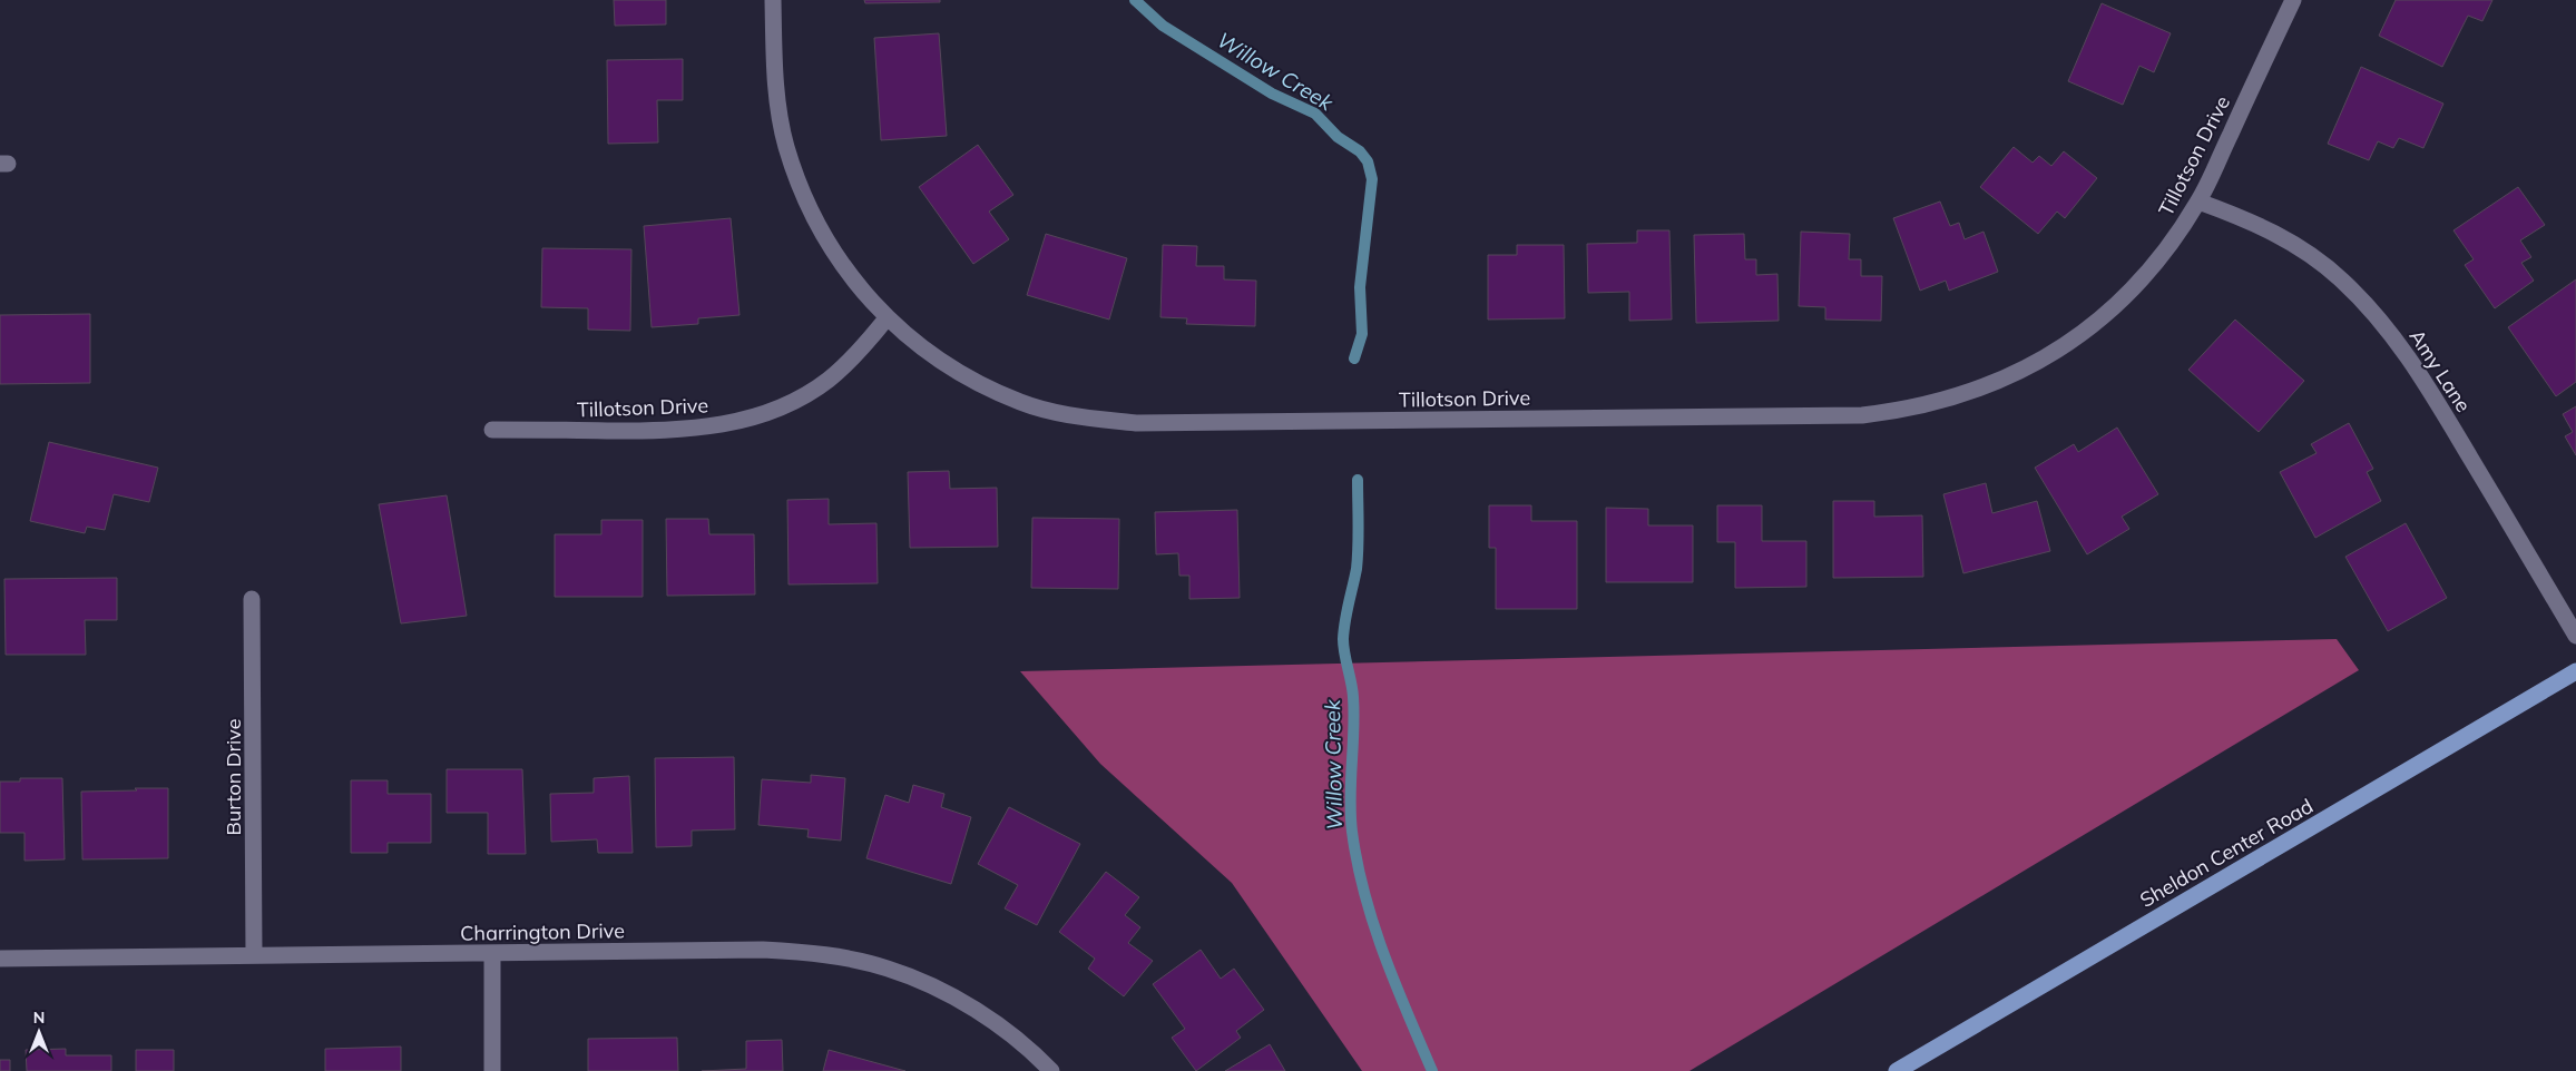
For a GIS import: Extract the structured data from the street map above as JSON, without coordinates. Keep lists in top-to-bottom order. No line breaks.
{"streets":{"main road":["Sheldon Center Road"],"street":["Tillotson Drive","Amy Lane","Burton Drive","Charrington Drive"]},"crossings":[["Tillotson Drive","Amy Lane"],["Burton Drive","Charrington Drive"]],"water":["Willow Creek"],"north":"top"}
